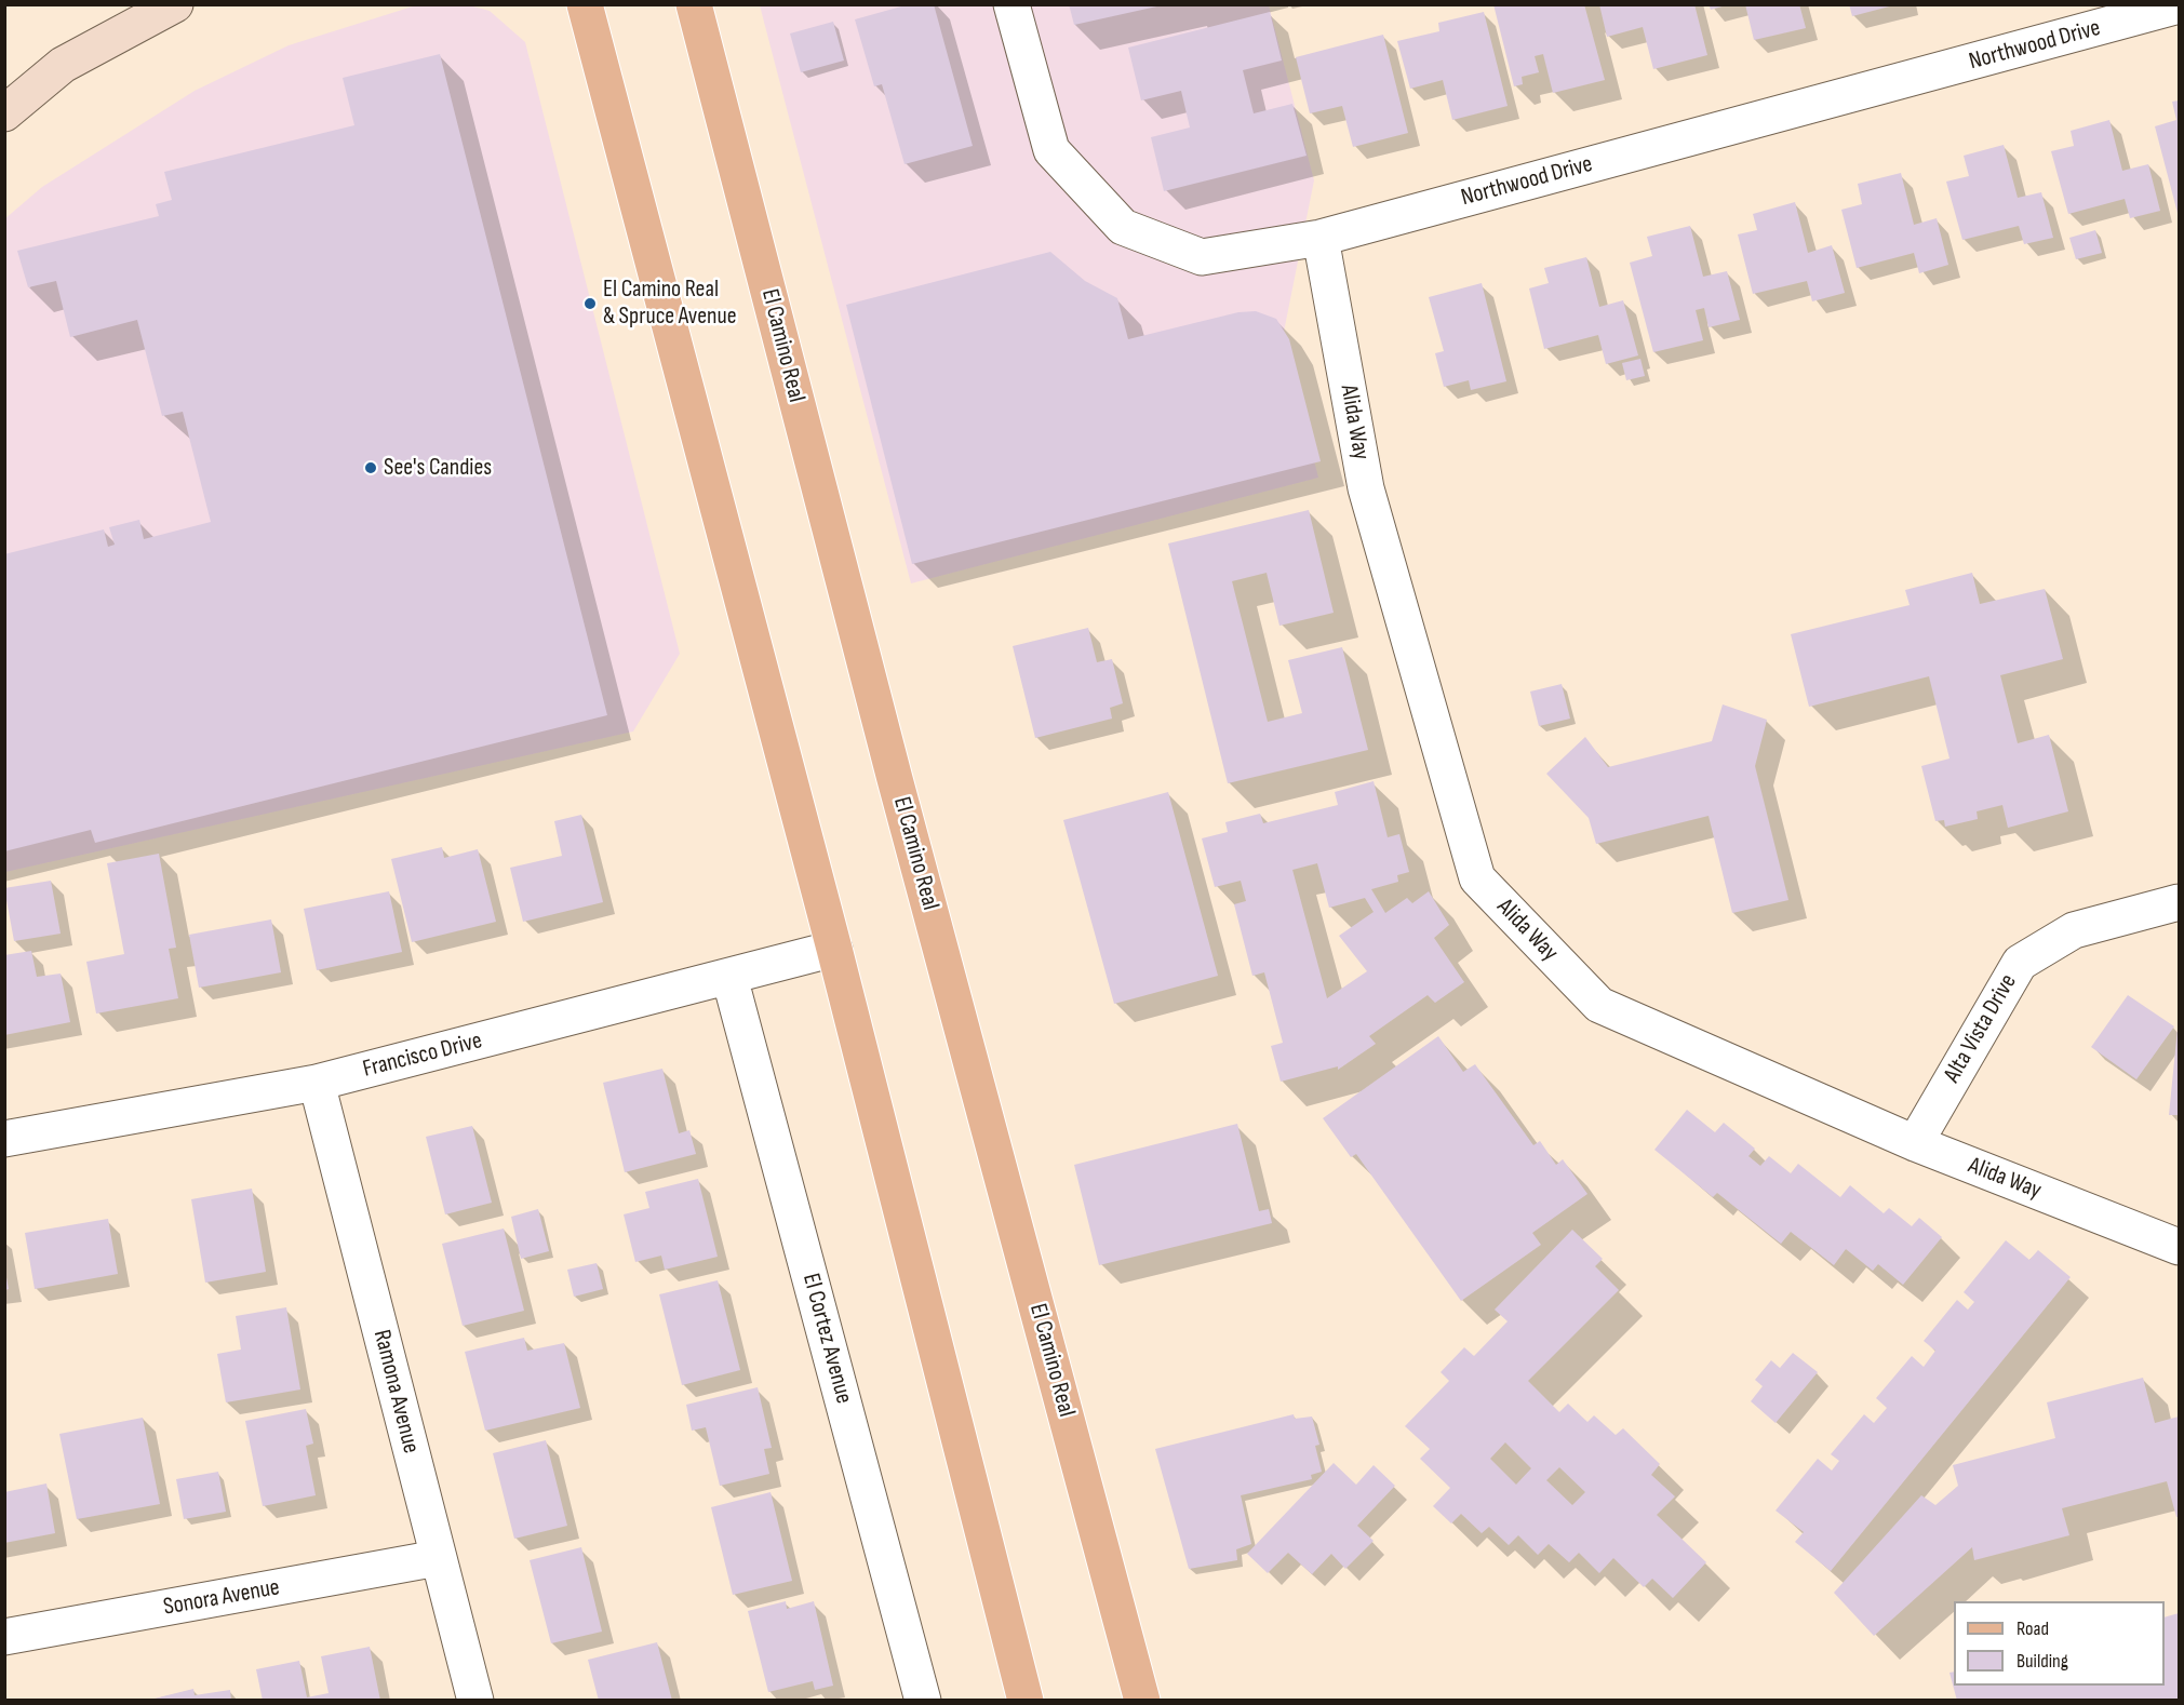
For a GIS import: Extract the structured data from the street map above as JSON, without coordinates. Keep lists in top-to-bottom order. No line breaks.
{"streets":{"main road":["El Camino Real"],"street":["Northwood Drive","Alida Way","Alta Vista Drive","Francisco Drive","El Cortez Avenue","Ramona Avenue","Sonora Avenue"]},"crossings":[["Northwood Drive","Alida Way"],["Alida Way","Alta Vista Drive"],["Francisco Drive","El Cortez Avenue"],["Francisco Drive","Ramona Avenue"],["Ramona Avenue","Sonora Avenue"]],"places":["El Camino Real & Spruce Avenue","See's Candies"],"legend":["Road","Building"]}
